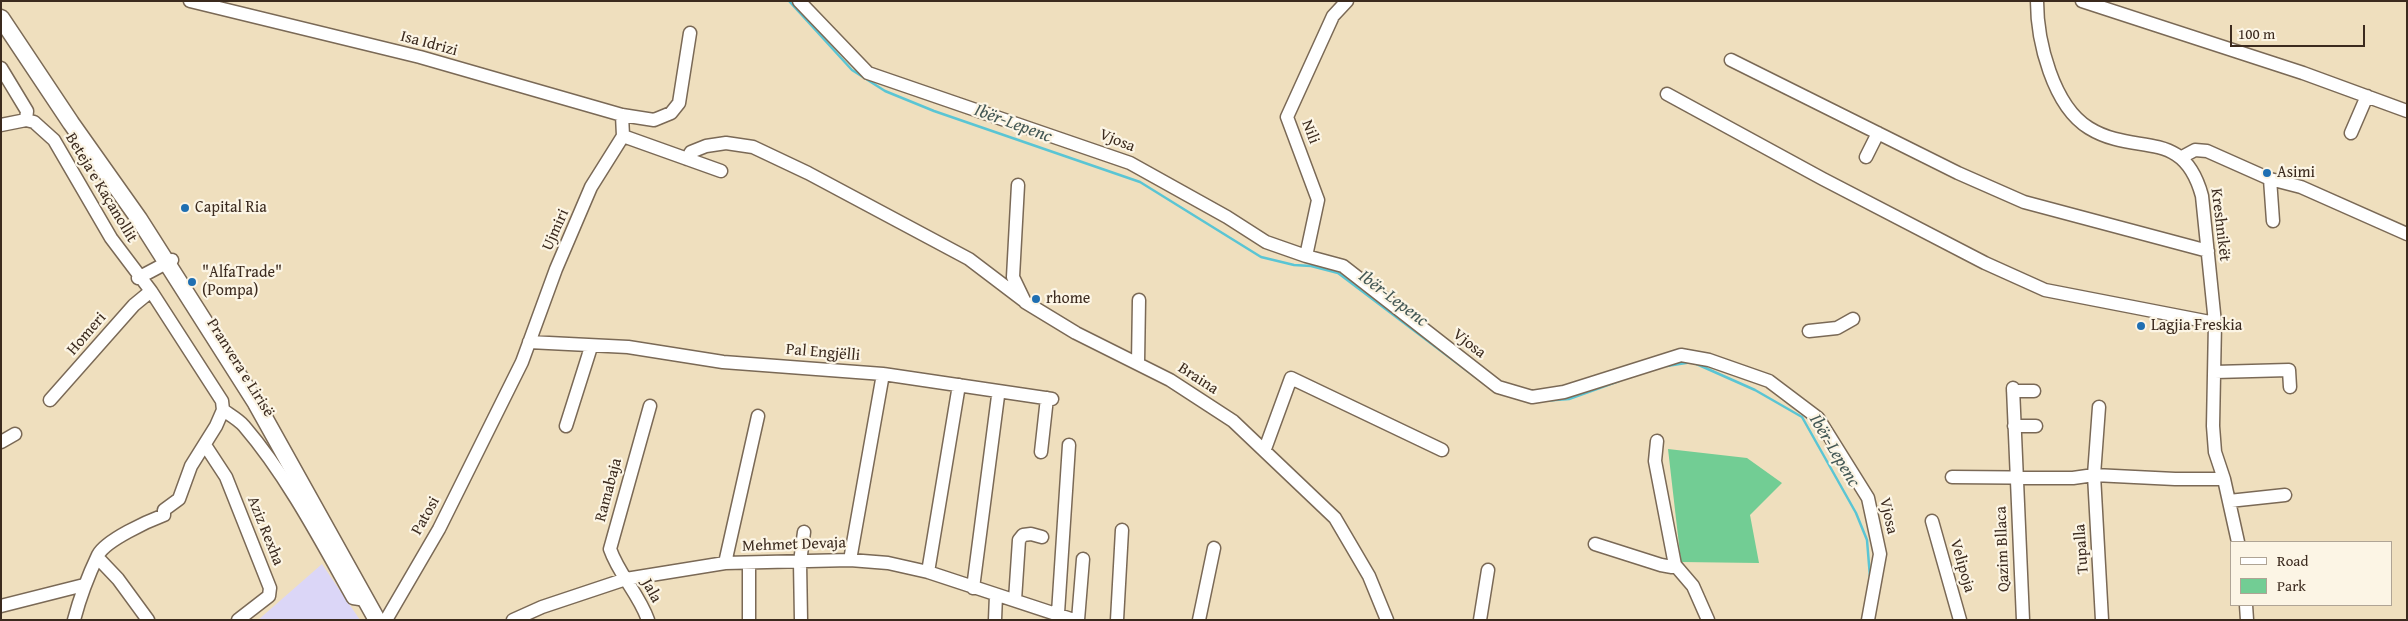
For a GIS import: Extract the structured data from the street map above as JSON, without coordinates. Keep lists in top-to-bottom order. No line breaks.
{"streets":{"main road":["Pranvera e Lirisë"],"street":["Isa Idrizi","Nili","Vjosa","Beteja e Kaçanollit","Kreshnikët","Ujmiri","Homeri","Pal Engjëlli","Braina","Ramabaja","Patosi","Aziz Rexha","Mehmet Devaja","Qazim Bllaca","Tupalla","Velipoja","Jala"]},"crossings":[["Nili","Vjosa"],["Beteja e Kaçanollit","Homeri"],["Ujmiri","Pal Engjëlli"],["Ujmiri","Patosi"],["Pal Engjëlli","Patosi"],["Ramabaja","Mehmet Devaja"],["Ramabaja","Jala"],["Mehmet Devaja","Jala"]],"water":["Ibër-Lepenc"],"places":["Asimi","Capital Ria","\"AlfaTrade\" (Pompa)","rhome","Lagjia Freskia"],"legend":["Road","Park"],"scale_bar":"100 m"}
